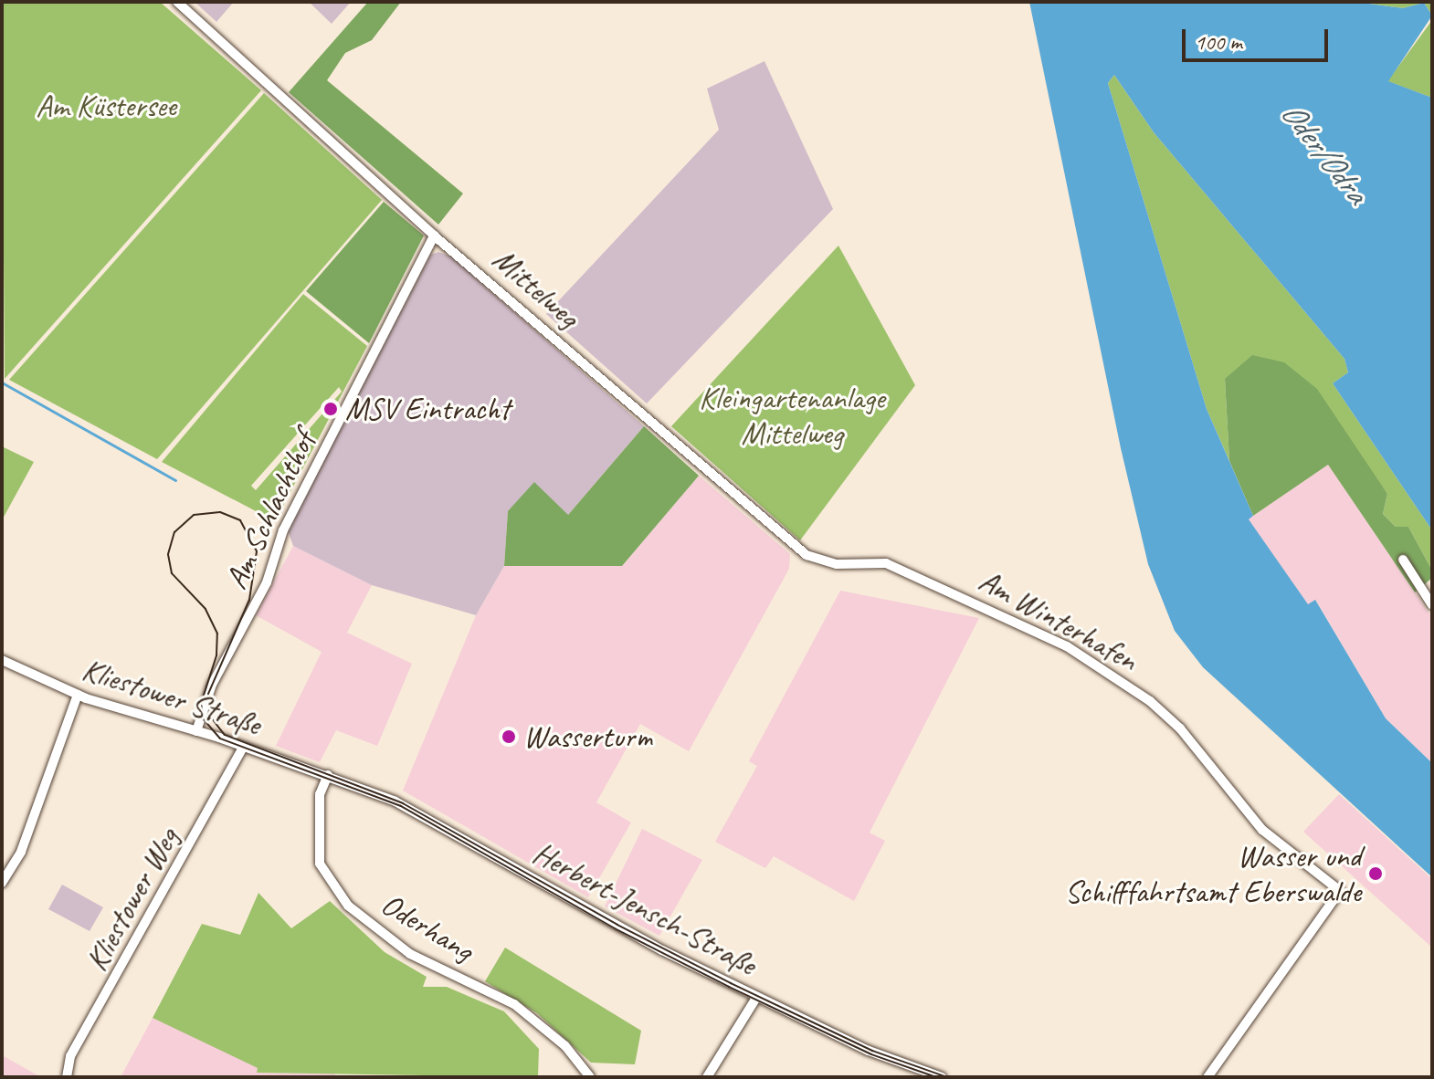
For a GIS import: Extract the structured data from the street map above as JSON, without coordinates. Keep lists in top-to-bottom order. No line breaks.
{"streets":{"street":["Mittelweg","Am Schlachthof","Am Winterhafen","Kliestower Straße","Kliestower Weg","Herbert-Jensch-Straße","Oderhang"]},"crossings":[["Mittelweg","Am Schlachthof"],["Mittelweg","Am Winterhafen"],["Am Schlachthof","Kliestower Straße"],["Kliestower Straße","Kliestower Weg"],["Kliestower Straße","Herbert-Jensch-Straße"],["Kliestower Straße","Oderhang"],["Herbert-Jensch-Straße","Oderhang"]],"water":["Oder/Odra"],"parks":["Am Küstersee","Kleingartenanlage Mittelweg"],"places":["MSV Eintracht","Wasserturm","Wasser und Schifffahrtsamt Eberswalde"],"scale_bar":"100 m"}
